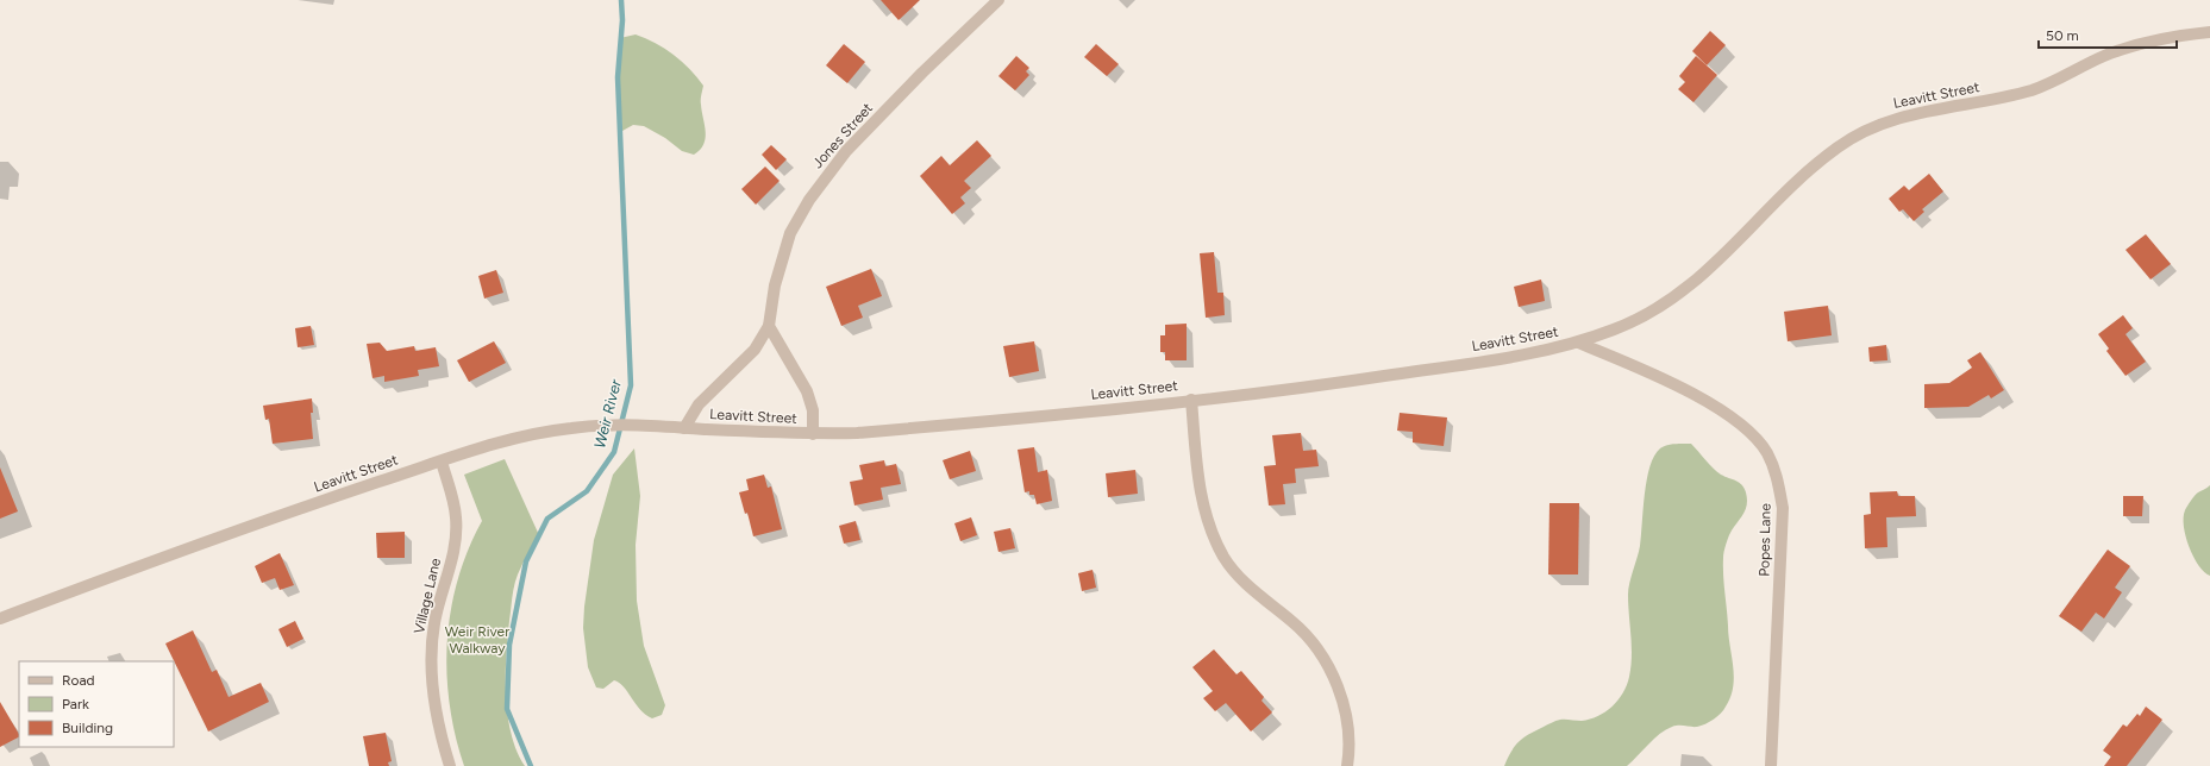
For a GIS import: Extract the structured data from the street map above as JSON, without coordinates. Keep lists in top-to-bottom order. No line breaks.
{"streets":{"street":["Leavitt Street","Jones Street","Popes Lane","Village Lane"]},"crossings":[["Leavitt Street","Jones Street"],["Leavitt Street","Popes Lane"],["Leavitt Street","Village Lane"]],"water":["Weir River"],"parks":["Weir River Walkway"],"legend":["Road","Park","Building"],"scale_bar":"50 m"}
